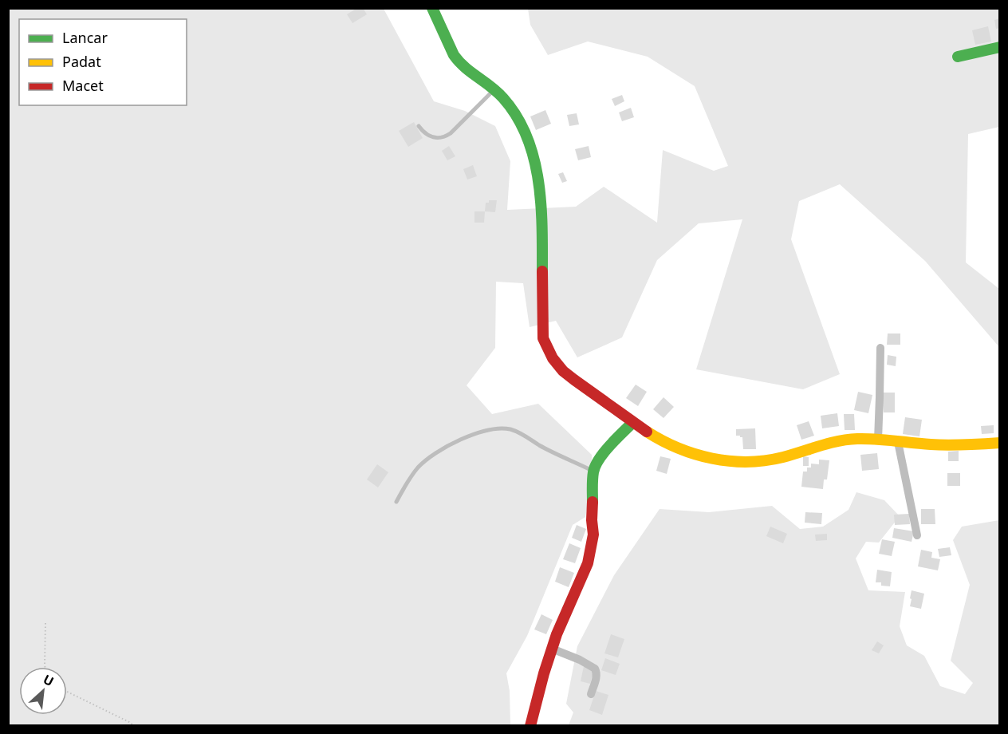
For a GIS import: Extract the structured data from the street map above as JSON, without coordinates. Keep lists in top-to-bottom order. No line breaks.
{"legend":["Lancar","Padat","Macet"],"north":"top right"}
